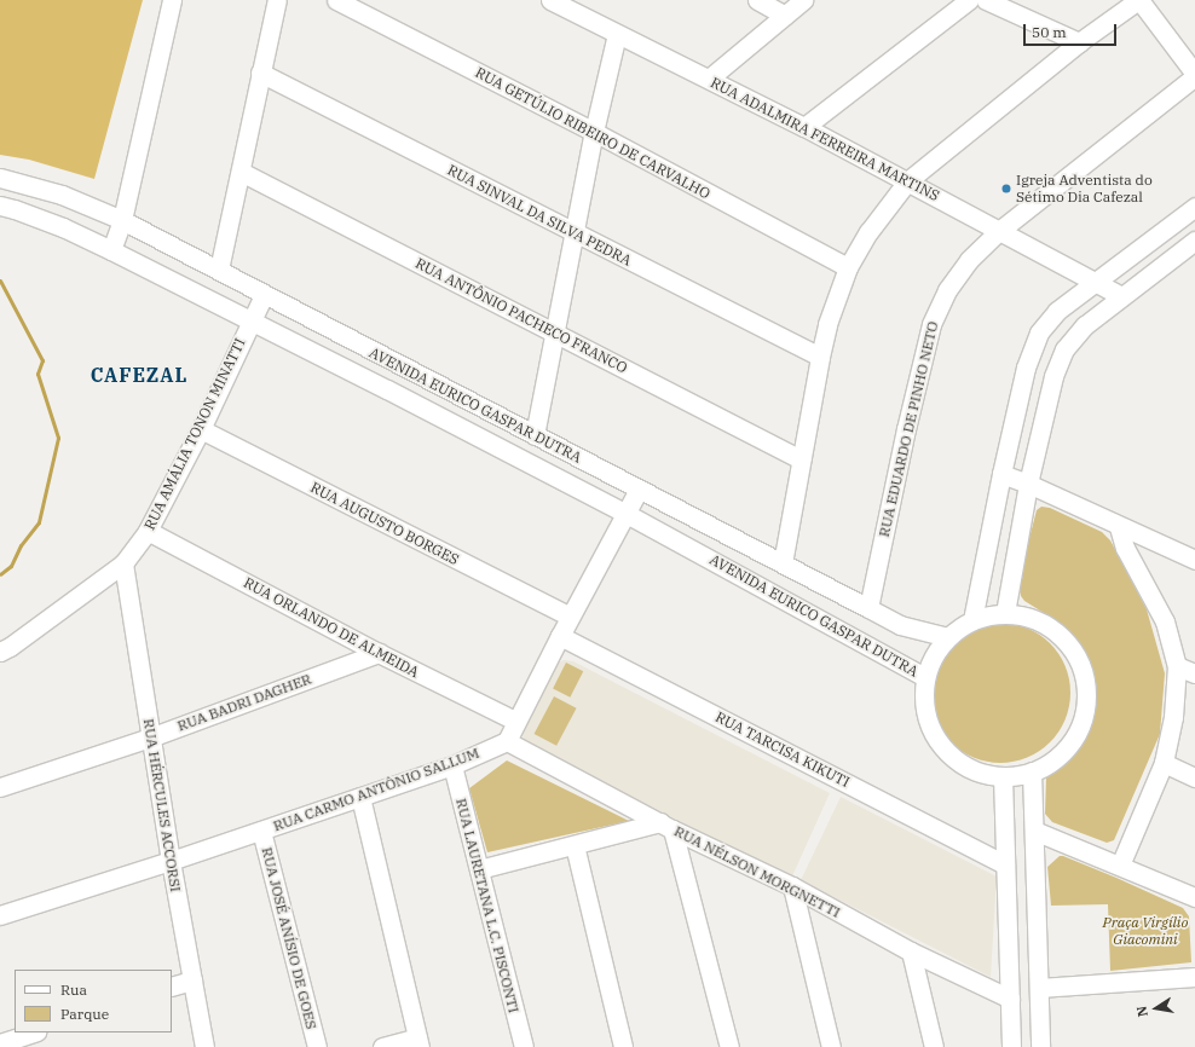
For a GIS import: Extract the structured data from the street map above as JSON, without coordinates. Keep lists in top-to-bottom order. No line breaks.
{"streets":{"street":["RUA GETÚLIO RIBEIRO DE CARVALHO","RUA ADALMIRA FERREIRA MARTINS","RUA SINVAL DA SILVA PEDRA","RUA ANTÔNIO PACHECO FRANCO","AVENIDA EURICO GASPAR DUTRA","RUA EDUARDO DE PINHO NETO","RUA AMÁLIA TONON MINATTI","RUA AUGUSTO BORGES","RUA ORLANDO DE ALMEIDA","RUA BADRI DAGHER","RUA TARCISA KIKUTI","RUA CARMO ANTÔNIO SALLUM","RUA HÉRCULES ACCORSI","RUA NÉLSON MORGNETTI","RUA LAURETANA L.C. PISCONTI","RUA JOSÉ ANÍSIO DE GOES"]},"crossings":[["RUA ADALMIRA FERREIRA MARTINS","RUA EDUARDO DE PINHO NETO"],["AVENIDA EURICO GASPAR DUTRA","RUA EDUARDO DE PINHO NETO"],["AVENIDA EURICO GASPAR DUTRA","RUA AMÁLIA TONON MINATTI"],["RUA AMÁLIA TONON MINATTI","RUA AUGUSTO BORGES"],["RUA AMÁLIA TONON MINATTI","RUA ORLANDO DE ALMEIDA"],["RUA AMÁLIA TONON MINATTI","RUA HÉRCULES ACCORSI"],["RUA ORLANDO DE ALMEIDA","RUA BADRI DAGHER"],["RUA BADRI DAGHER","RUA HÉRCULES ACCORSI"],["RUA CARMO ANTÔNIO SALLUM","RUA HÉRCULES ACCORSI"],["RUA CARMO ANTÔNIO SALLUM","RUA NÉLSON MORGNETTI"],["RUA CARMO ANTÔNIO SALLUM","RUA LAURETANA L.C. PISCONTI"],["RUA CARMO ANTÔNIO SALLUM","RUA JOSÉ ANÍSIO DE GOES"]],"districts":["CAFEZAL"],"parks":["Praça Virgílio Giacomini"],"places":["Igreja Adventista do Sétimo Dia Cafezal"],"legend":["Rua","Parque"],"scale_bar":"50 m","north":"left"}
